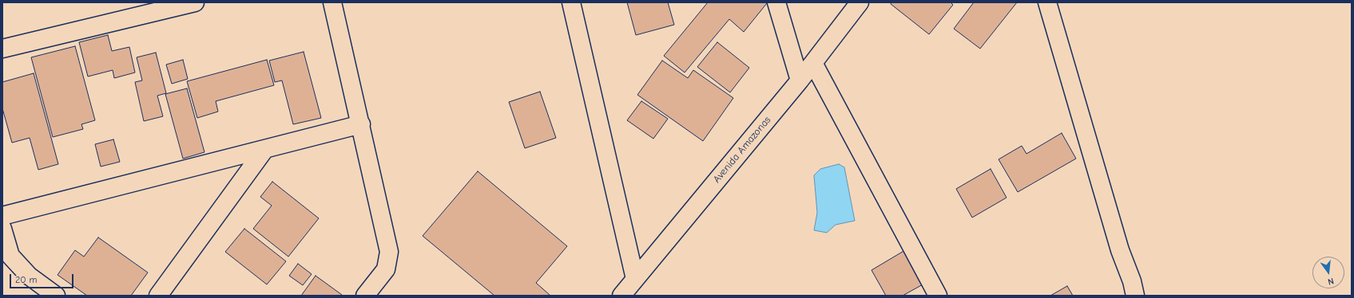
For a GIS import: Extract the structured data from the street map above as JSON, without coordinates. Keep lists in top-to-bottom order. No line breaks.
{"streets":{"street":["Avenida Amazonas"]},"scale_bar":"20 m","north":"bottom"}
